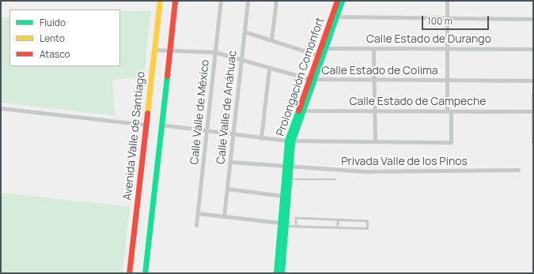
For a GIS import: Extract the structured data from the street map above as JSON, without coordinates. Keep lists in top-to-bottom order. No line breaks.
{"streets":{"main road":["Prolongación Comonfort","Avenida Valle de Santiago"],"street":["Calle Estado de Durango","Calle Estado de Colima","Calle Estado de Campeche","Calle Valle de Anáhuac","Calle Valle de México","Privada Valle de los Pinos"]},"crossings":[["Calle Estado de Durango","Prolongación Comonfort"],["Calle Estado de Colima","Prolongación Comonfort"],["Calle Estado de Colima","Calle Valle de Anáhuac"],["Calle Estado de Colima","Calle Valle de México"],["Calle Estado de Colima","Avenida Valle de Santiago"],["Prolongación Comonfort","Calle Estado de Campeche"],["Prolongación Comonfort","Privada Valle de los Pinos"],["Calle Valle de Anáhuac","Privada Valle de los Pinos"]],"legend":["Fluido","Lento","Atasco"],"scale_bar":"100 m"}
